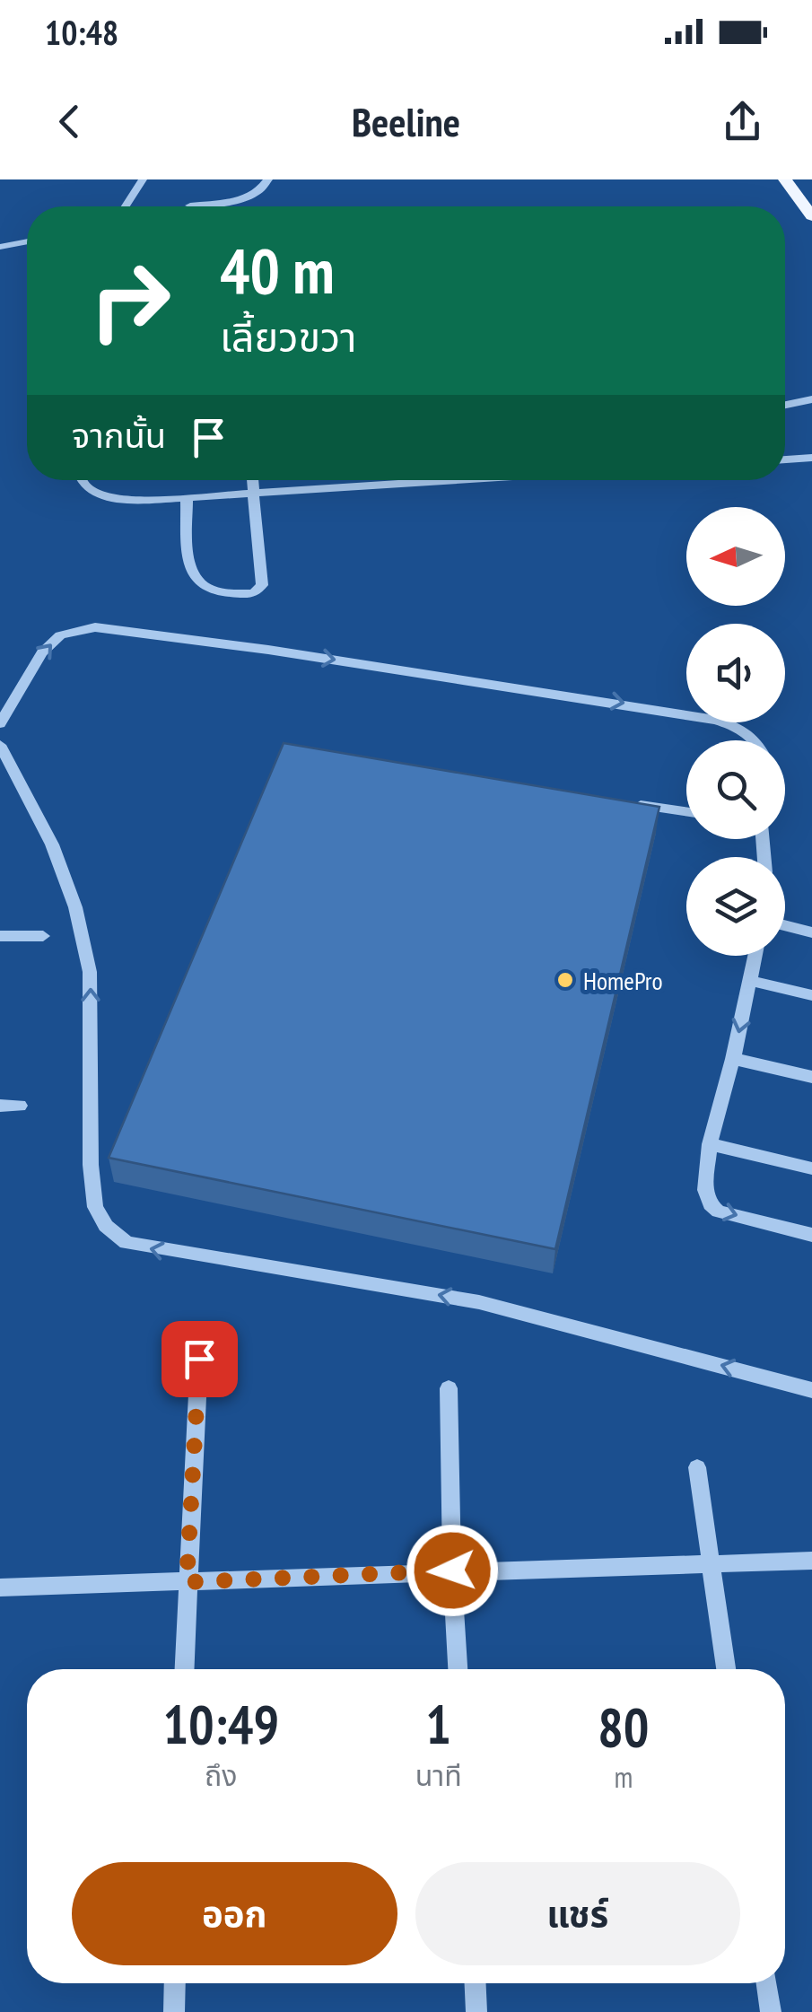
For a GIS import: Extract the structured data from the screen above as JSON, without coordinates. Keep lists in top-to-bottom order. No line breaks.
{"places":["HomePro"],"north":"left","page":{"status":"10:48","header":"Beeline","turn":["40 m","เลี้ยวขวา"],"then":"จากนั้น","eta":["10:49","ถึง","1","นาที","80","m"],"buttons":["ออก","แชร์"]}}
